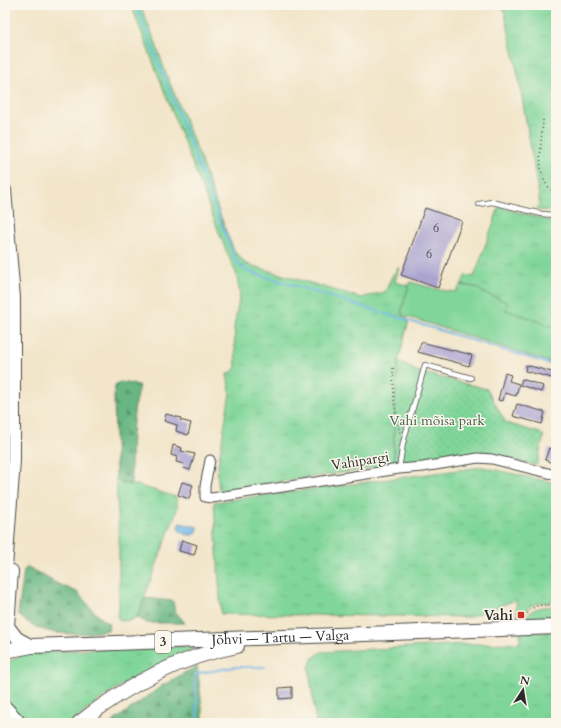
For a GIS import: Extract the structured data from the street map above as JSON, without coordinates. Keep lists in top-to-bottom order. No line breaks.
{"streets":{"highway":["Jõhvi — Tartu — Valga","3"],"street":["Vahipargi"]},"parks":["Vahi mõisa park"],"places":{"transit":["Vahi"]},"house_numbers":["6","6"],"north":"top"}
